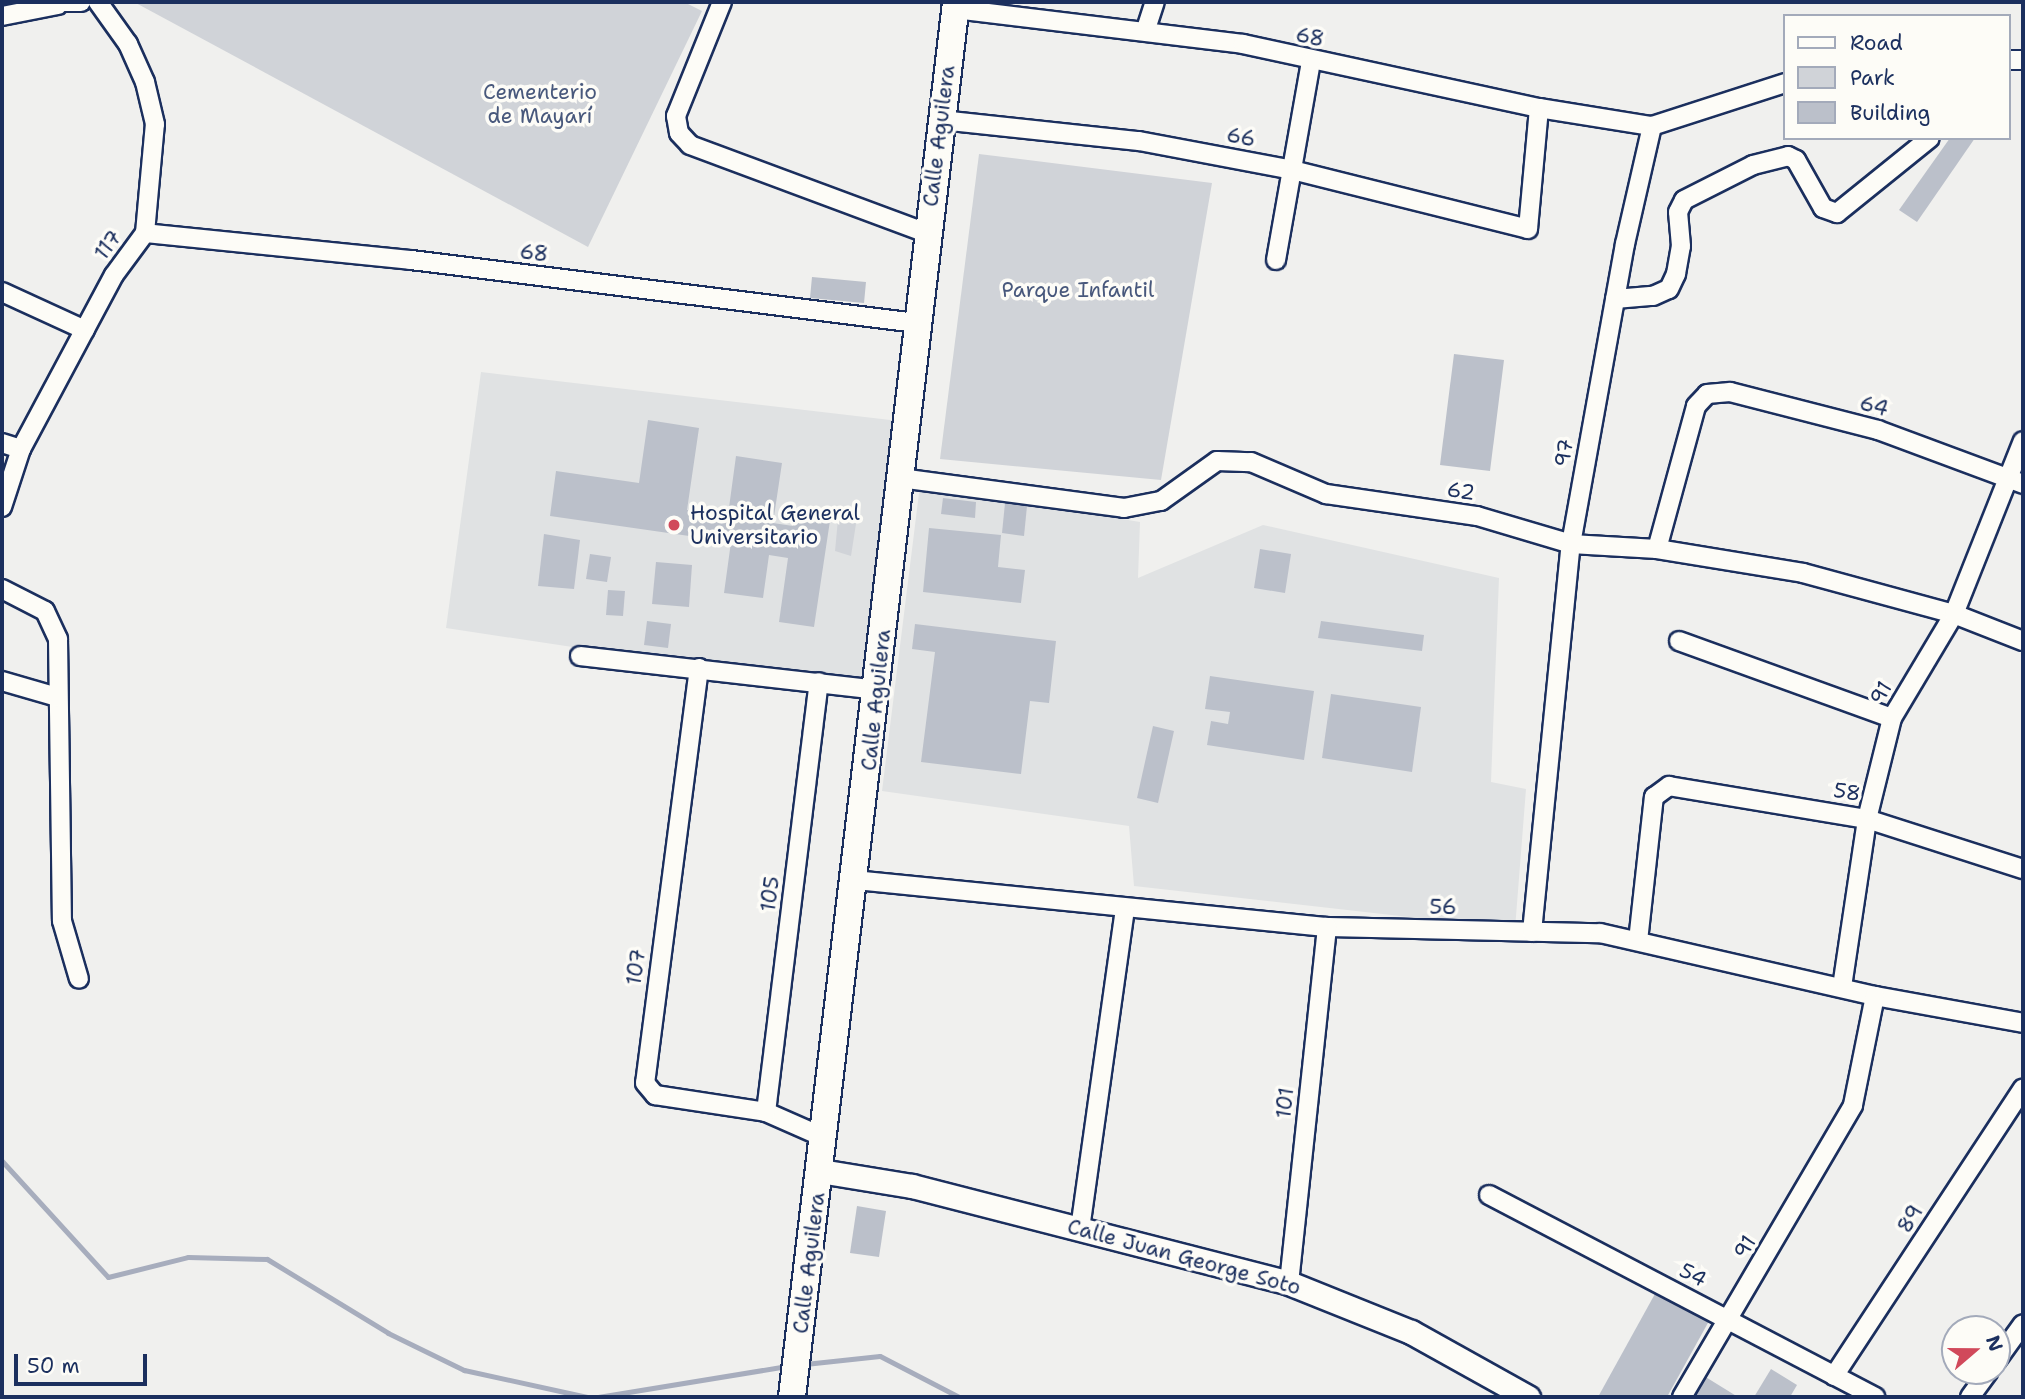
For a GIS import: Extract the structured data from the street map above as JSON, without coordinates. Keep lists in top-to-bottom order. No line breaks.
{"streets":{"main road":["Calle Aguilera"],"street":["68","66","117","64","97","62","91","58","105","56","107","101","89","Calle Juan George Soto","54"]},"crossings":[["68","Calle Aguilera"],["68","66"],["68","117"],["68","97"],["Calle Aguilera","66"],["Calle Aguilera","62"],["Calle Aguilera","56"],["Calle Aguilera","107"],["Calle Aguilera","Calle Juan George Soto"],["64","62"],["64","91"],["97","62"],["97","56"],["62","91"],["91","58"],["91","56"],["91","54"],["58","56"],["105","107"],["56","101"],["101","Calle Juan George Soto"],["89","54"]],"parks":["Cementerio de Mayarí","Parque Infantil"],"places":["Hospital General Universitario"],"legend":["Road","Park","Building"],"scale_bar":"50 m","north":"right"}
